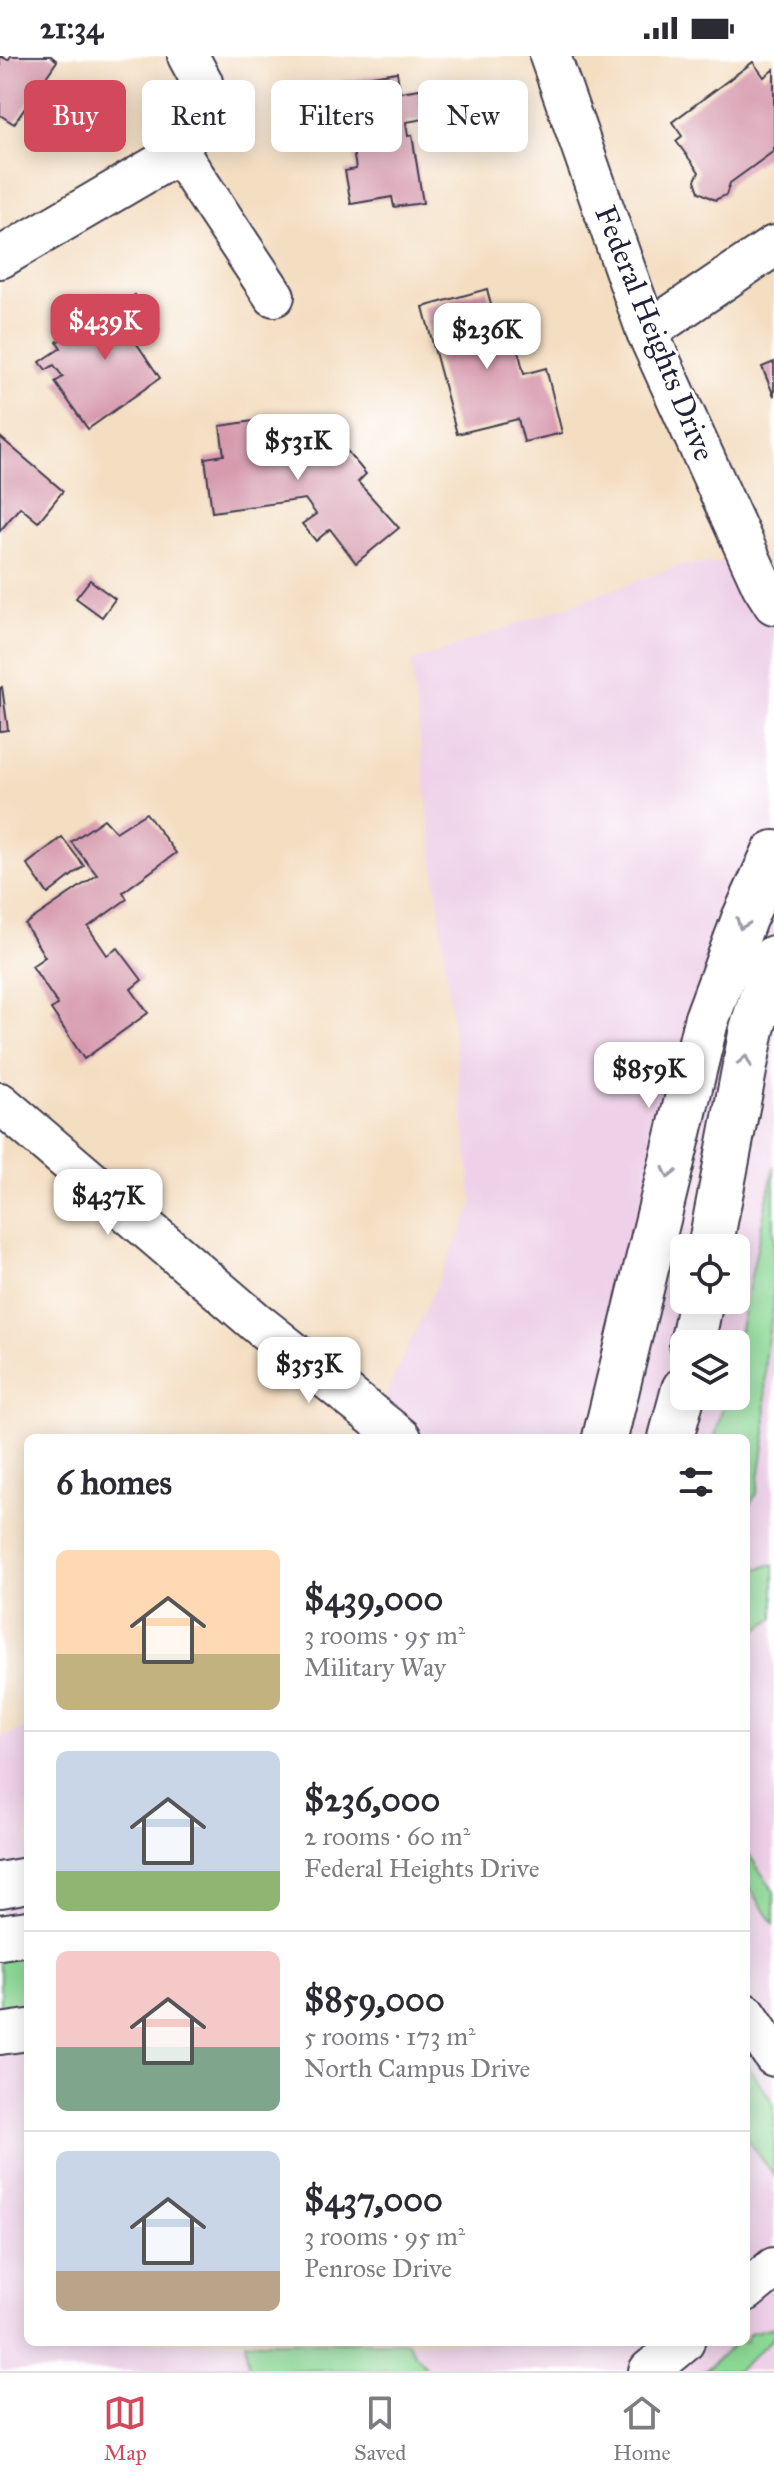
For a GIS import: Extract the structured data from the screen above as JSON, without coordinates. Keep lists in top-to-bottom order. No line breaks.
{"streets":{"street":["Federal Heights Drive"]},"page":{"status":"21:34","chip":["Buy","Rent","Filters","New"],"price":["$439K","$236K","$531K","$859K","$437K","$353K"],"heading":"6 homes","list":[{"name":"$439,000","note":"3 rooms · 95 m² · Military Way"},{"name":"$236,000","note":"2 rooms · 60 m² · Federal Heights Drive"},{"name":"$859,000","note":"5 rooms · 173 m² · North Campus Drive"},{"name":"$437,000","note":"3 rooms · 95 m² · Penrose Drive"}],"tabs":["Map","Saved","Home"]}}
